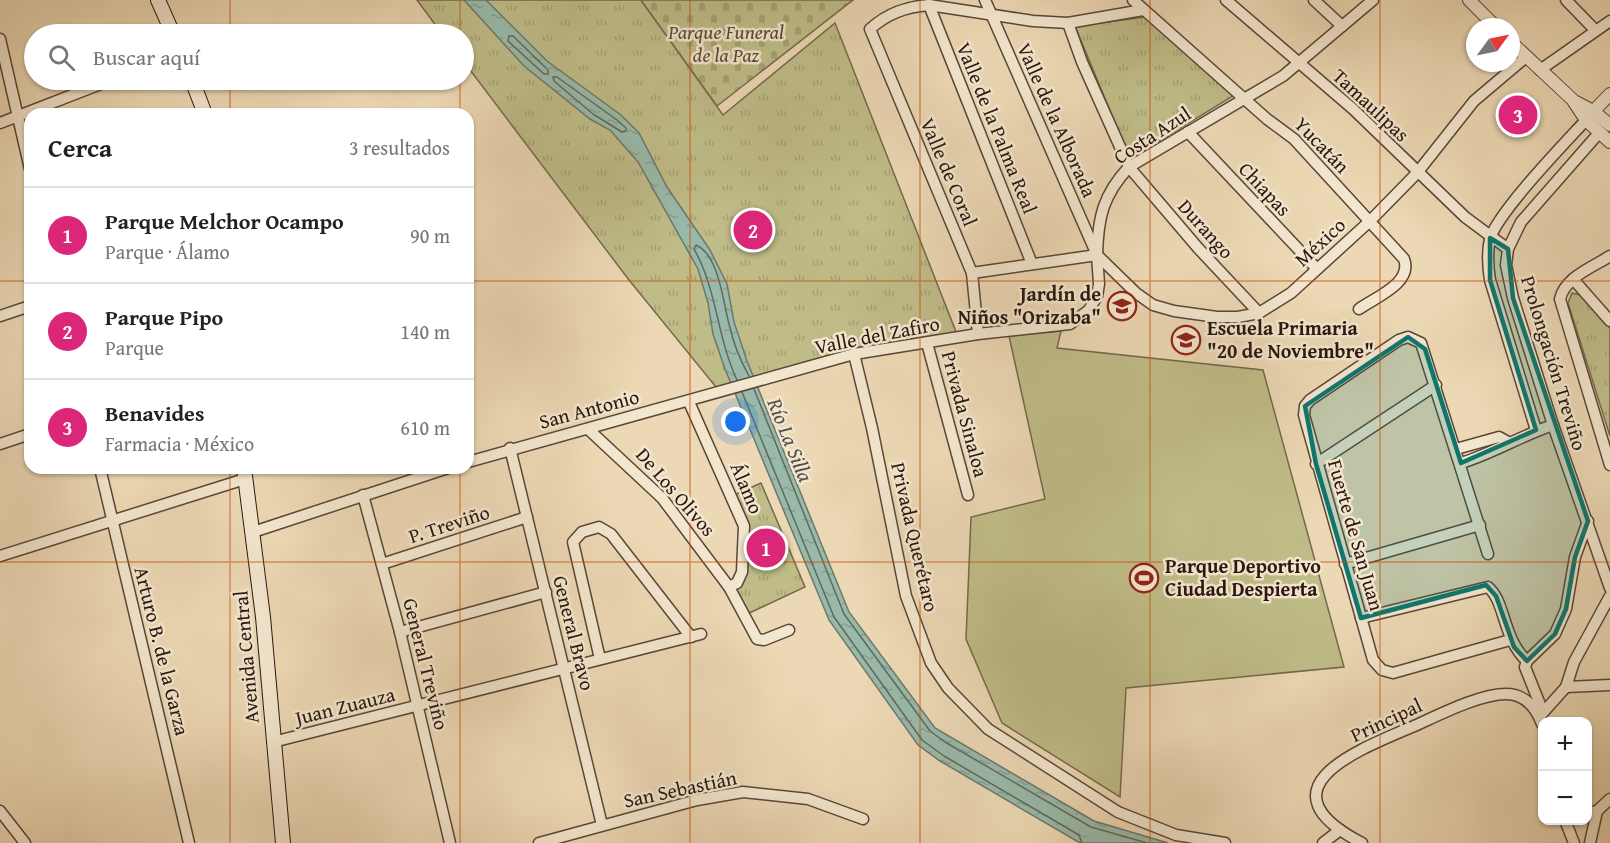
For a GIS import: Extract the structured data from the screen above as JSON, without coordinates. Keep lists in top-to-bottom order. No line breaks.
{"streets":{"main road":["Avenida Central"],"street":["Tamaulipas","Valle de la Alborada","Valle de la Palma Real","Costa Azul","Yucatán","Valle de Coral","Chiapas","Durango","México","Valle del Zafiro","Prolongación Treviño","San Antonio","Privada Sinaloa","Álamo","De Los Olivos","P. Treviño","Fuerte de San Juan","Privada Querétaro","General Bravo","Arturo B. de la Garza","General Treviño","Juan Zuauza","Principal","San Sebastián"]},"crossings":[["Tamaulipas","Costa Azul"],["Tamaulipas","México"],["Valle de la Alborada","Costa Azul"],["Valle de la Alborada","México"],["Valle de la Alborada","Valle del Zafiro"],["Valle de la Palma Real","Valle de Coral"],["Costa Azul","Yucatán"],["Costa Azul","Chiapas"],["Costa Azul","Durango"],["Costa Azul","México"],["Costa Azul","Valle del Zafiro"],["Yucatán","México"],["Valle de Coral","Valle del Zafiro"],["Chiapas","México"],["Durango","México"],["México","Valle del Zafiro"],["Valle del Zafiro","San Antonio"],["Valle del Zafiro","Privada Sinaloa"],["Valle del Zafiro","Privada Querétaro"],["San Antonio","Álamo"],["San Antonio","De Los Olivos"],["San Antonio","General Bravo"],["Álamo","De Los Olivos"],["P. Treviño","General Bravo"],["P. Treviño","General Treviño"],["General Bravo","Juan Zuauza"],["General Bravo","San Sebastián"],["Avenida Central","Juan Zuauza"],["General Treviño","Juan Zuauza"]],"water":["Río La Silla"],"parks":["Parque Funeral de la Paz"],"places":{"school or university":["Jardín de Niños \"Orizaba\"","Escuela Primaria \"20 de Noviembre\""],"sports":["Parque Deportivo Ciudad Despierta"]},"north":"top right","page":{"search":"Buscar aquí","pins":["3","2","1"],"heading":["Cerca","3 resultados"],"list":[{"mark":"1","name":"Parque Melchor Ocampo","note":"Parque · Álamo","value":"90 m"},{"mark":"2","name":"Parque Pipo","note":"Parque","value":"140 m"},{"mark":"3","name":"Benavides","note":"Farmacia · México","value":"610 m"}],"map_buttons":["+","−"]}}
